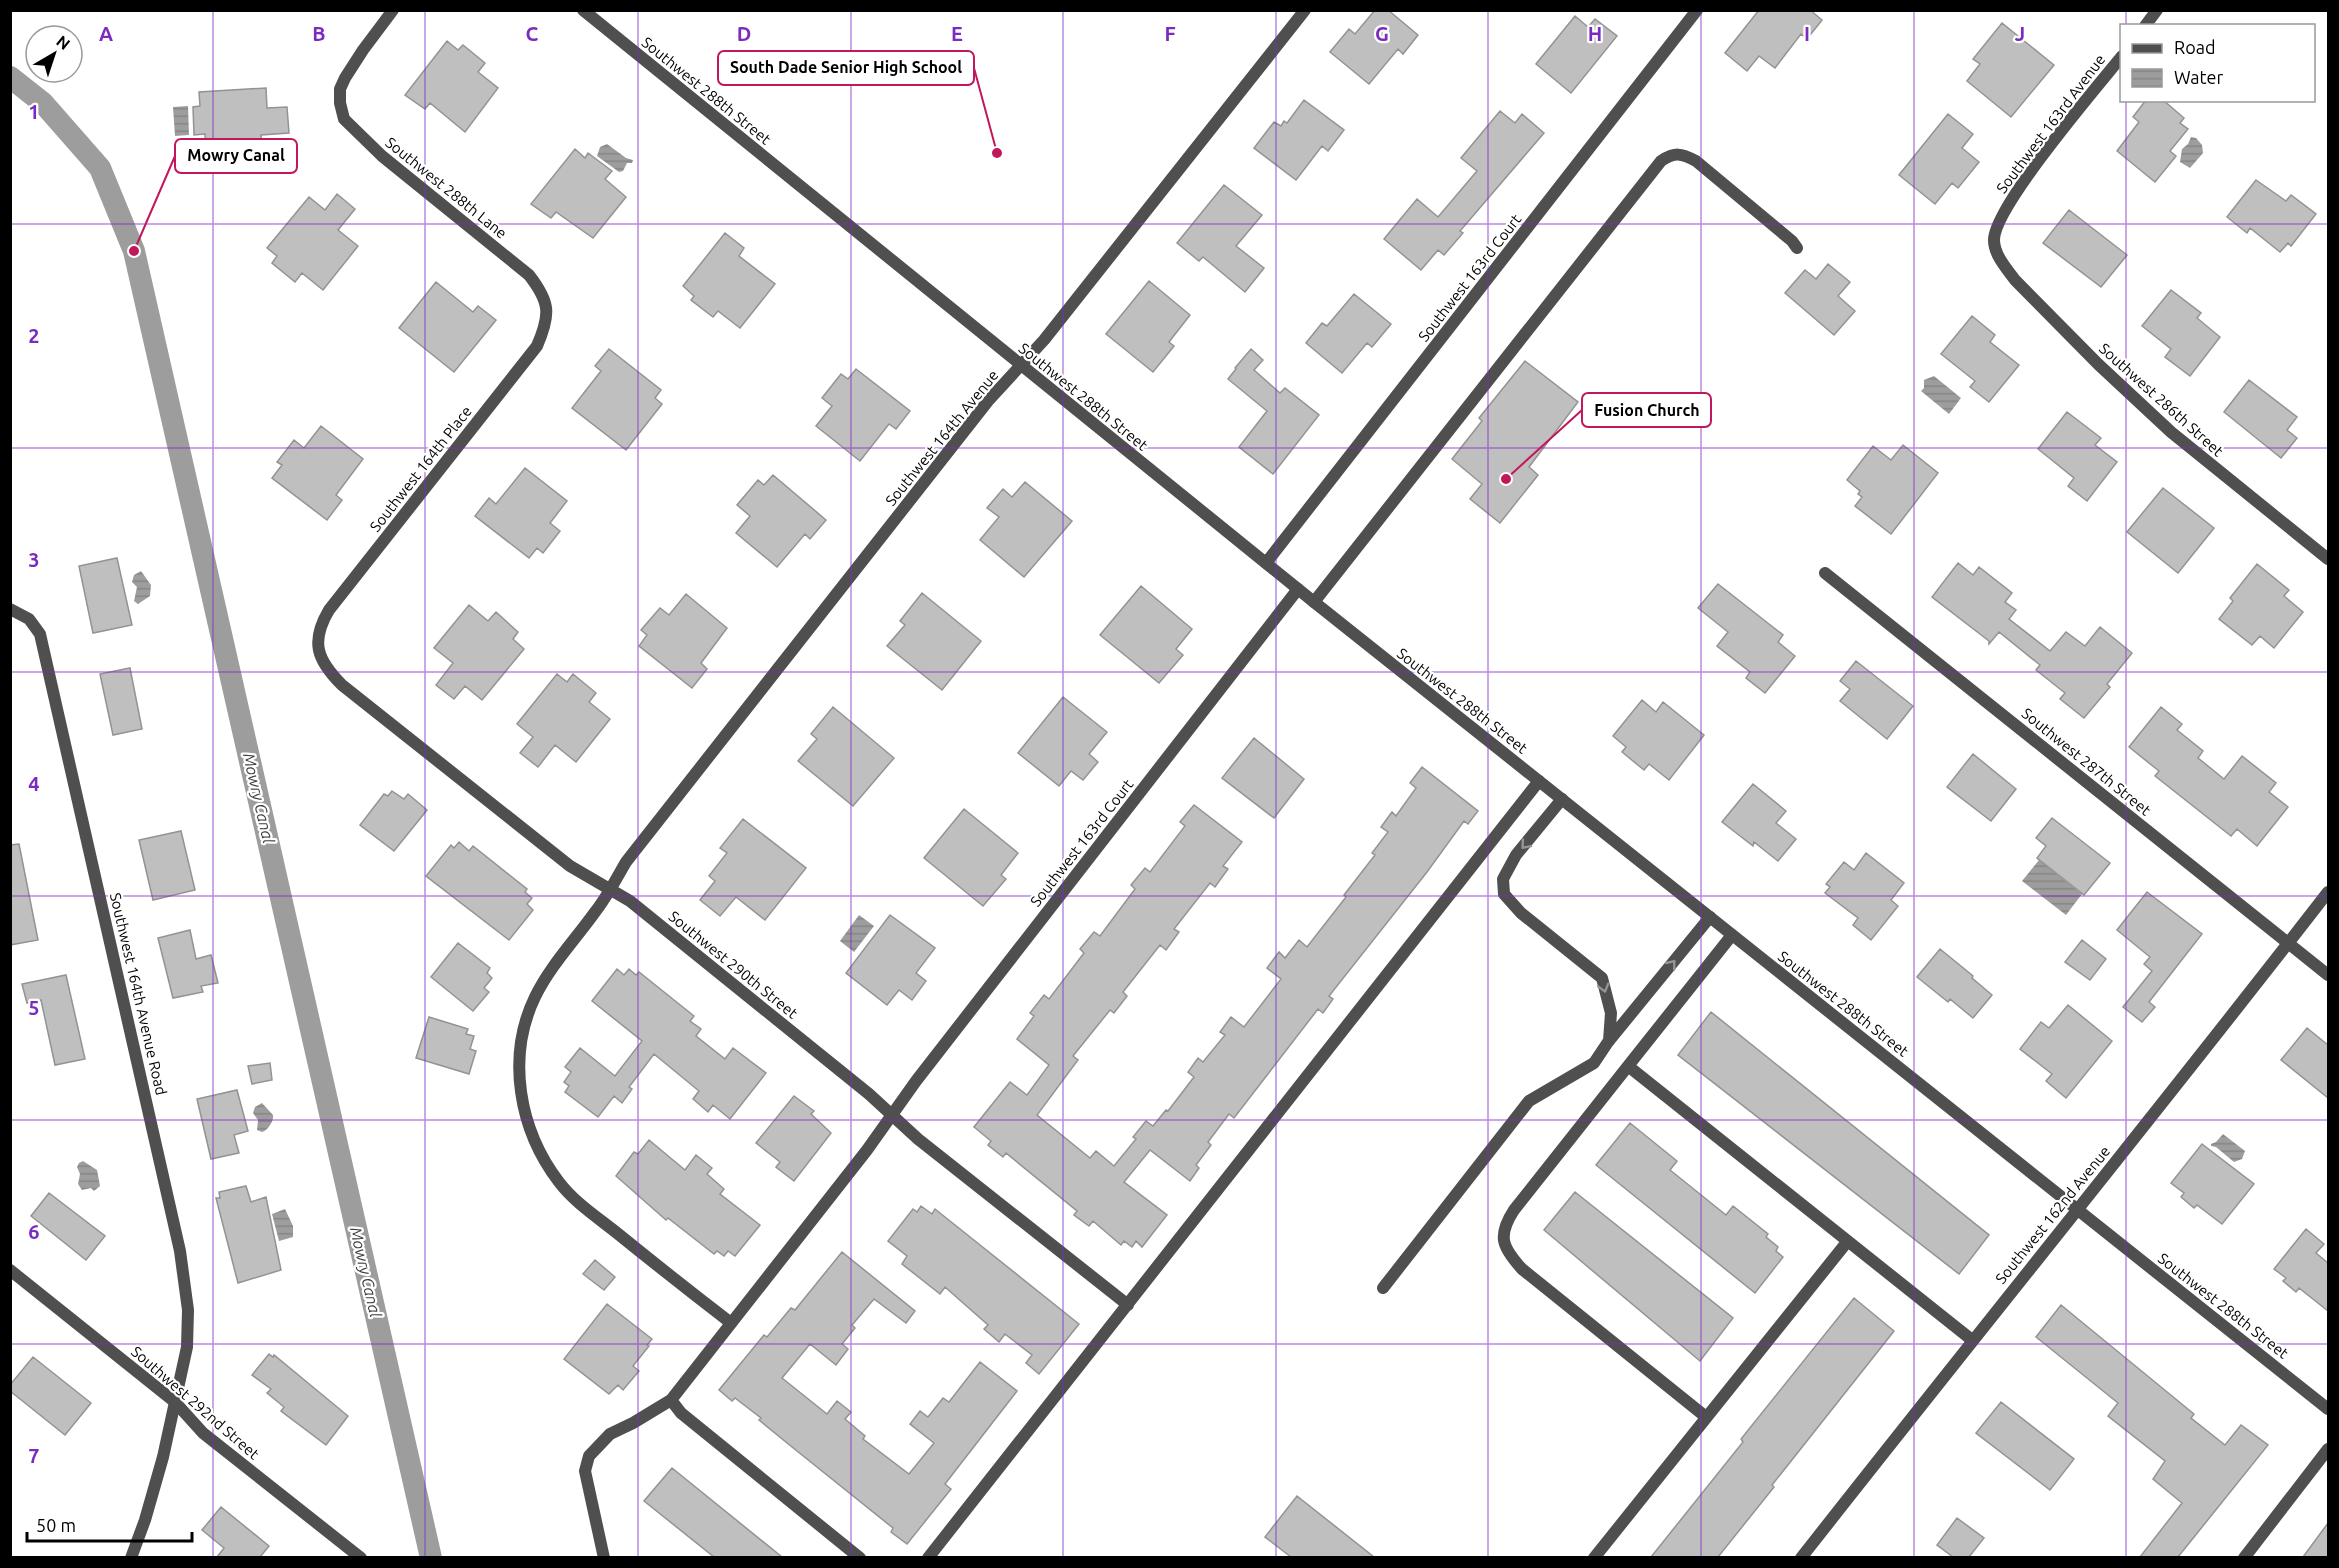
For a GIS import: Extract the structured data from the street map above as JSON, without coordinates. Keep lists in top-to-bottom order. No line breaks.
{"streets":{"street":["Southwest 288th Street","Southwest 163rd Avenue","Southwest 288th Lane","Southwest 163rd Court","Southwest 286th Street","Southwest 164th Avenue","Southwest 164th Place","Southwest 287th Street","Southwest 290th Street","Southwest 164th Avenue Road","Southwest 162nd Avenue","Southwest 292nd Street"]},"crossings":[["Southwest 288th Street","Southwest 163rd Court"],["Southwest 288th Street","Southwest 164th Avenue"],["Southwest 288th Street","Southwest 162nd Avenue"],["Southwest 163rd Avenue","Southwest 286th Street"],["Southwest 288th Lane","Southwest 164th Place"],["Southwest 163rd Court","Southwest 164th Avenue"],["Southwest 163rd Court","Southwest 290th Street"],["Southwest 164th Avenue","Southwest 290th Street"],["Southwest 164th Place","Southwest 290th Street"],["Southwest 287th Street","Southwest 162nd Avenue"],["Southwest 164th Avenue Road","Southwest 292nd Street"]],"water":["Mowry Canal"],"places":["South Dade Senior High School","Mowry Canal","Fusion Church"],"legend":["Road","Water"],"scale_bar":"50 m","north":"top right","grid":{"columns":["A","B","C","D","E","F","G","H","I","J"],"rows":["1","2","3","4","5","6","7"]}}
